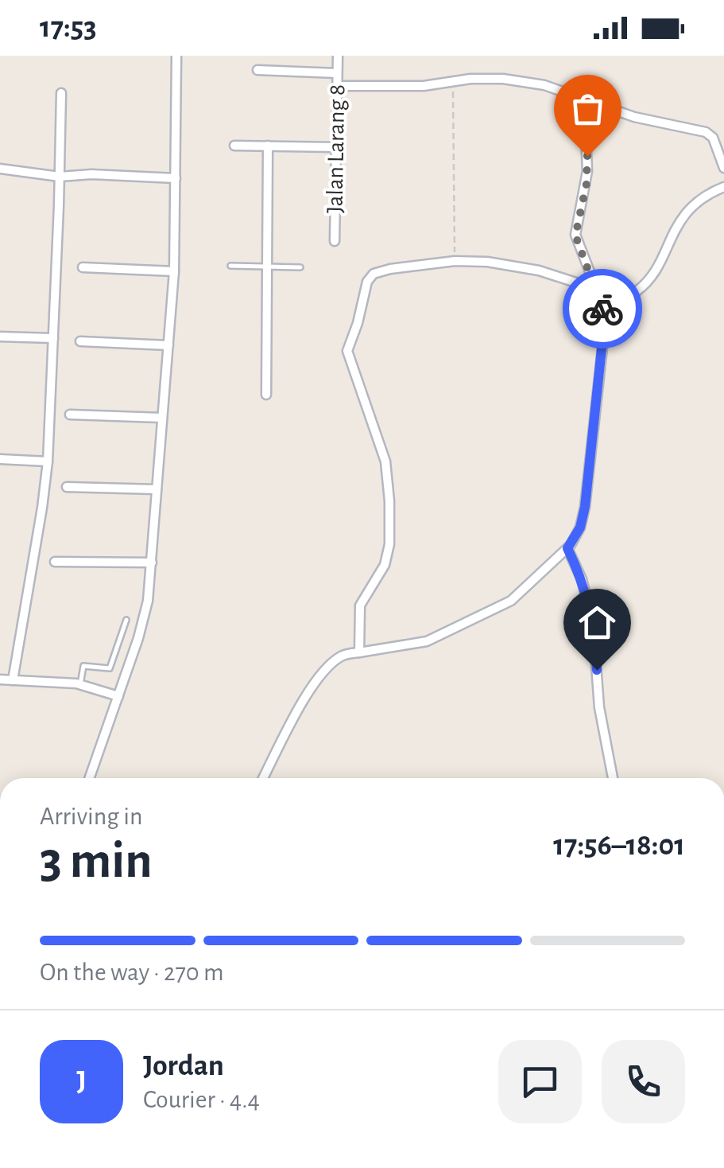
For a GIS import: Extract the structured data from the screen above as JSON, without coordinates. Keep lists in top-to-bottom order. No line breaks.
{"streets":{"street":["Jalan Larang 8"]},"page":{"status":"17:53","heading":["3 min","Arriving in","17:56–18:01"],"panel":["Jordan","Courier · 4.4"],"bar":"On the way · 270 m","round":"J"}}
